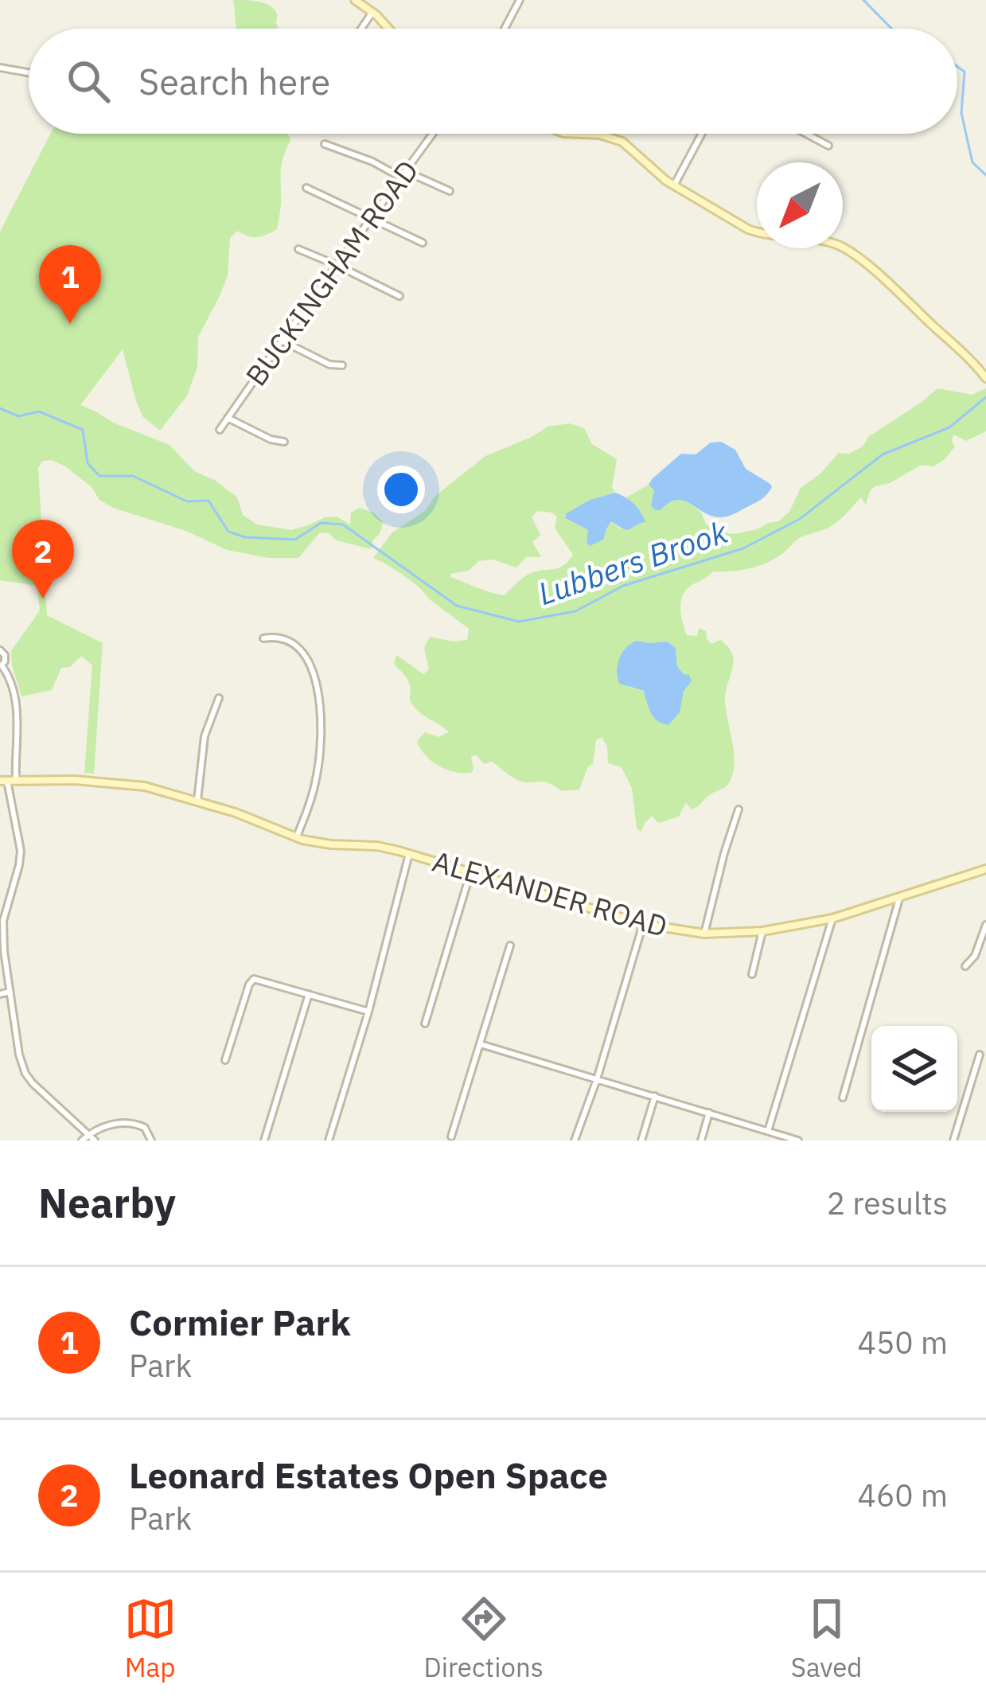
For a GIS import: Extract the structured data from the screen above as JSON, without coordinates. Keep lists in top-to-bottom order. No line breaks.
{"streets":{"street":["BUCKINGHAM ROAD","ALEXANDER ROAD"]},"water":["Lubbers Brook"],"north":"bottom left","page":{"search":"Search here","pins":["1","2"],"heading":["Nearby","2 results"],"list":[{"mark":"1","name":"Cormier Park","note":"Park","value":"450 m"},{"mark":"2","name":"Leonard Estates Open Space","note":"Park","value":"460 m"}],"nav":["Map","Directions","Saved"]}}
